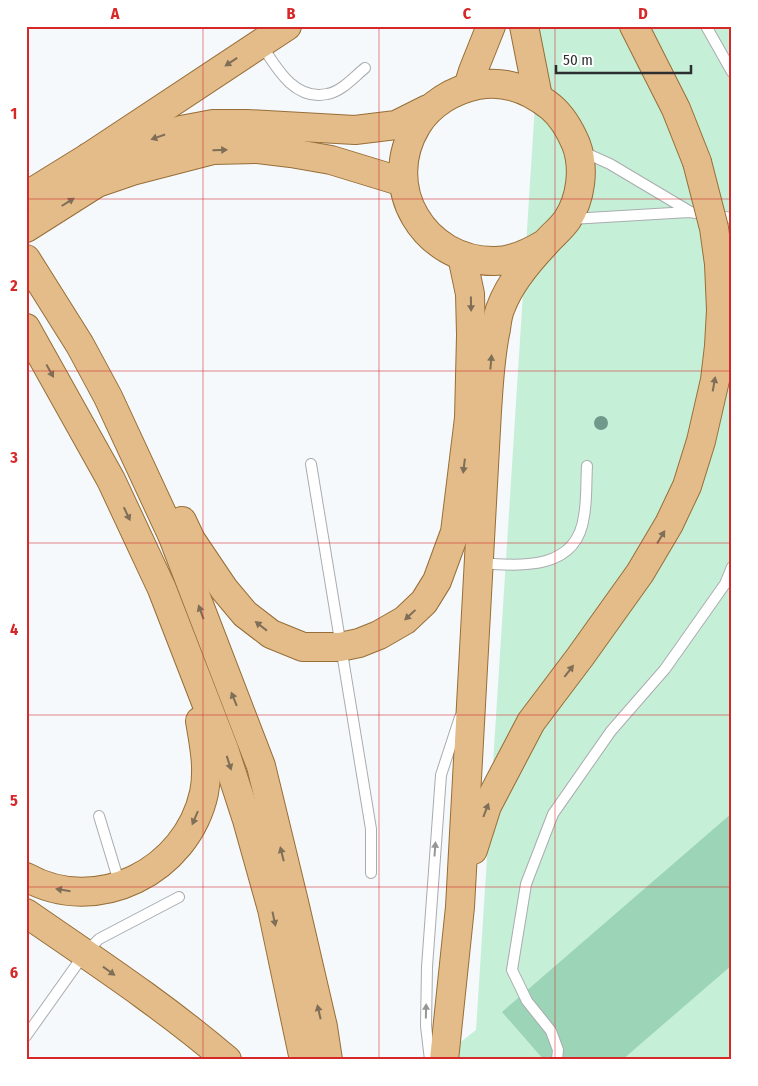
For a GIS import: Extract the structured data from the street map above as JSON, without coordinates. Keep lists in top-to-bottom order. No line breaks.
{"scale_bar":"50 m","grid":{"columns":["A","B","C","D"],"rows":["1","2","3","4","5","6"]}}
